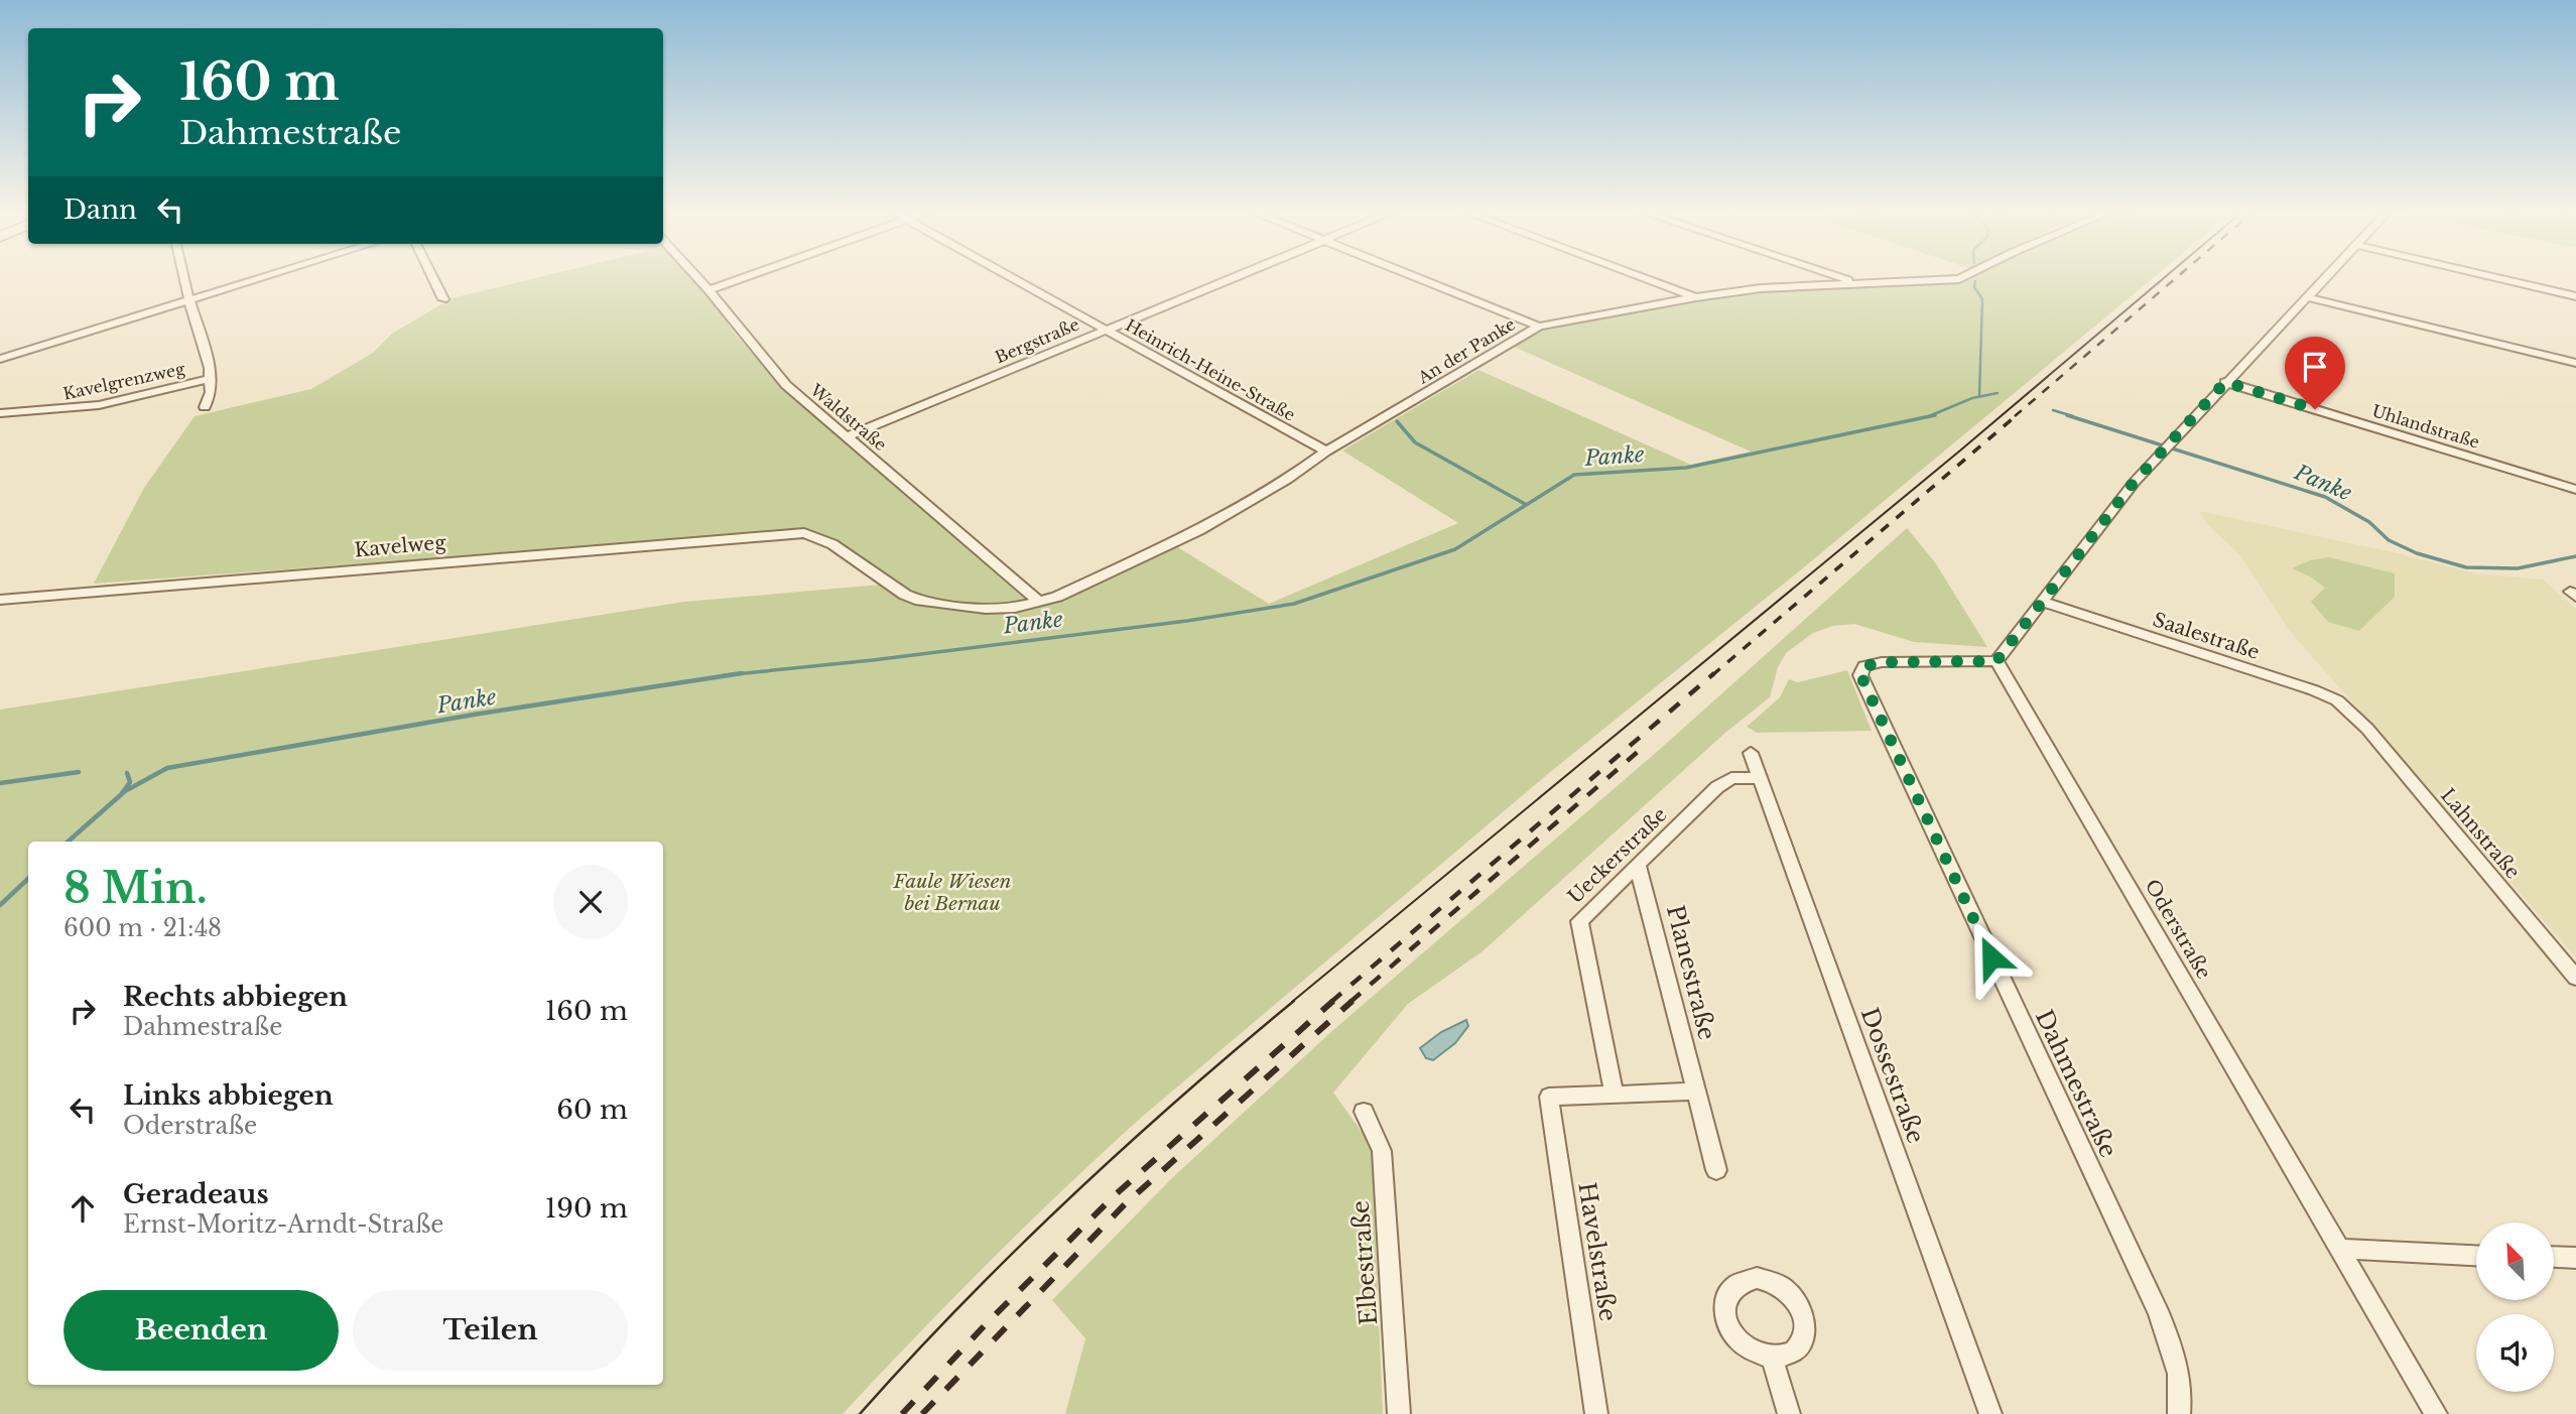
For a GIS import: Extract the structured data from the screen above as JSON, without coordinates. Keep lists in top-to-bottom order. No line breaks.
{"streets":{"street":["Bergstraße","An der Panke","Heinrich-Heine-Straße","Kavelgrenzweg","Waldstraße","Uhlandstraße","Kavelweg","Saalestraße","Lahnstraße","Ueckerstraße","Oderstraße","Planestraße","Dossestraße","Dahmestraße","Havelstraße","Elbestraße"]},"crossings":[["Bergstraße","Heinrich-Heine-Straße"],["Bergstraße","Waldstraße"],["An der Panke","Heinrich-Heine-Straße"],["An der Panke","Waldstraße"],["An der Panke","Kavelweg"],["Saalestraße","Lahnstraße"],["Ueckerstraße","Planestraße"],["Ueckerstraße","Dossestraße"],["Ueckerstraße","Havelstraße"],["Oderstraße","Dahmestraße"]],"water":["Panke"],"parks":["Faule Wiesen bei Bernau"],"north":"top left","page":{"turn":["160 m","Dahmestraße"],"then":"Dann","heading":["8 Min.","600 m · 21:48"],"list":[{"name":"Rechts abbiegen","note":"Dahmestraße","value":"160 m"},{"name":"Links abbiegen","note":"Oderstraße","value":"60 m"},{"name":"Geradeaus","note":"Ernst-Moritz-Arndt-Straße","value":"190 m"}],"buttons":["Beenden","Teilen"]}}
